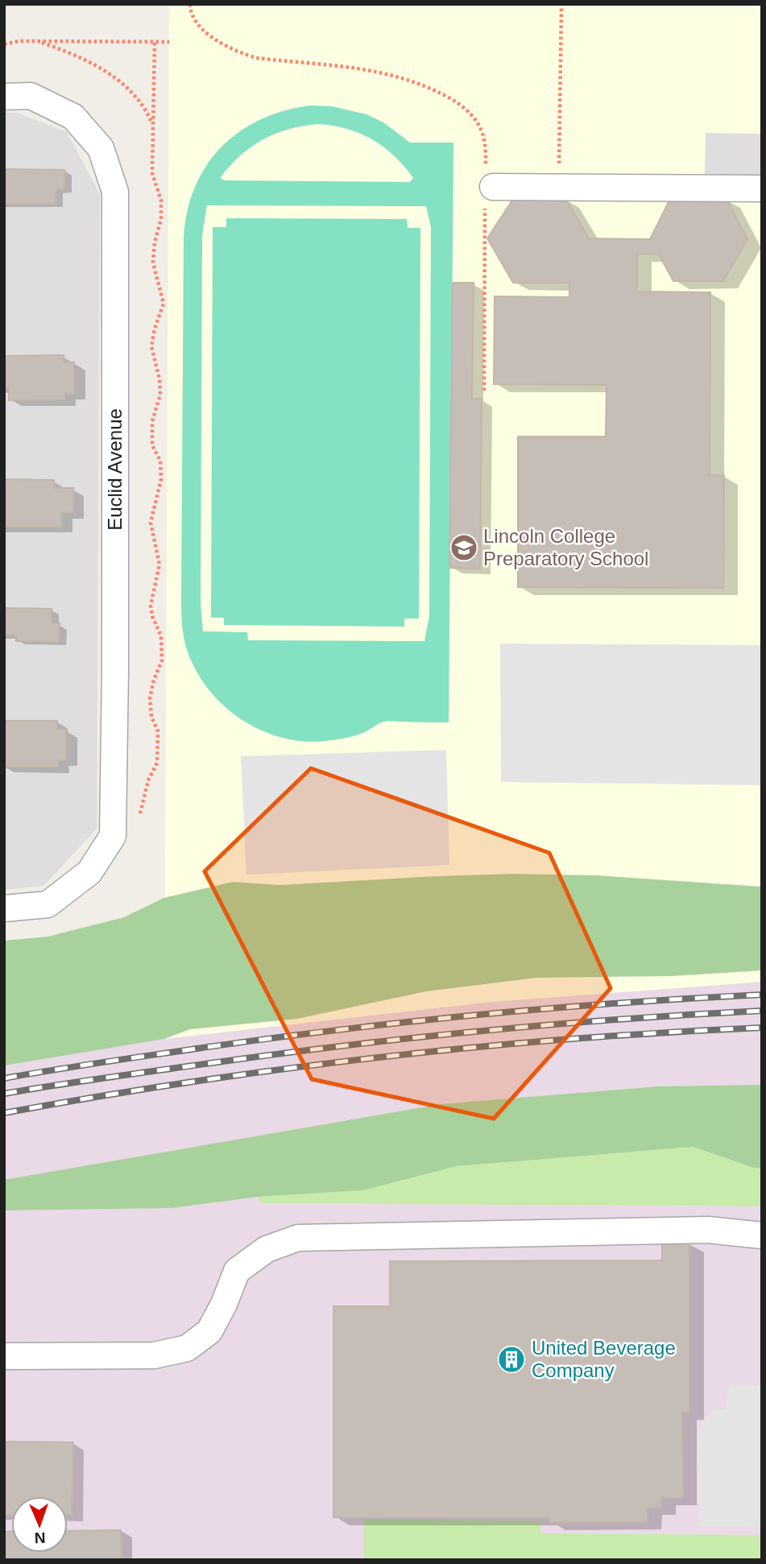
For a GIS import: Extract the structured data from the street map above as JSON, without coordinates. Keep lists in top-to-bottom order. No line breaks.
{"streets":{"street":["Euclid Avenue"]},"places":{"school or university":["Lincoln College Preparatory School"],"building":["United Beverage Company"]},"north":"bottom"}
